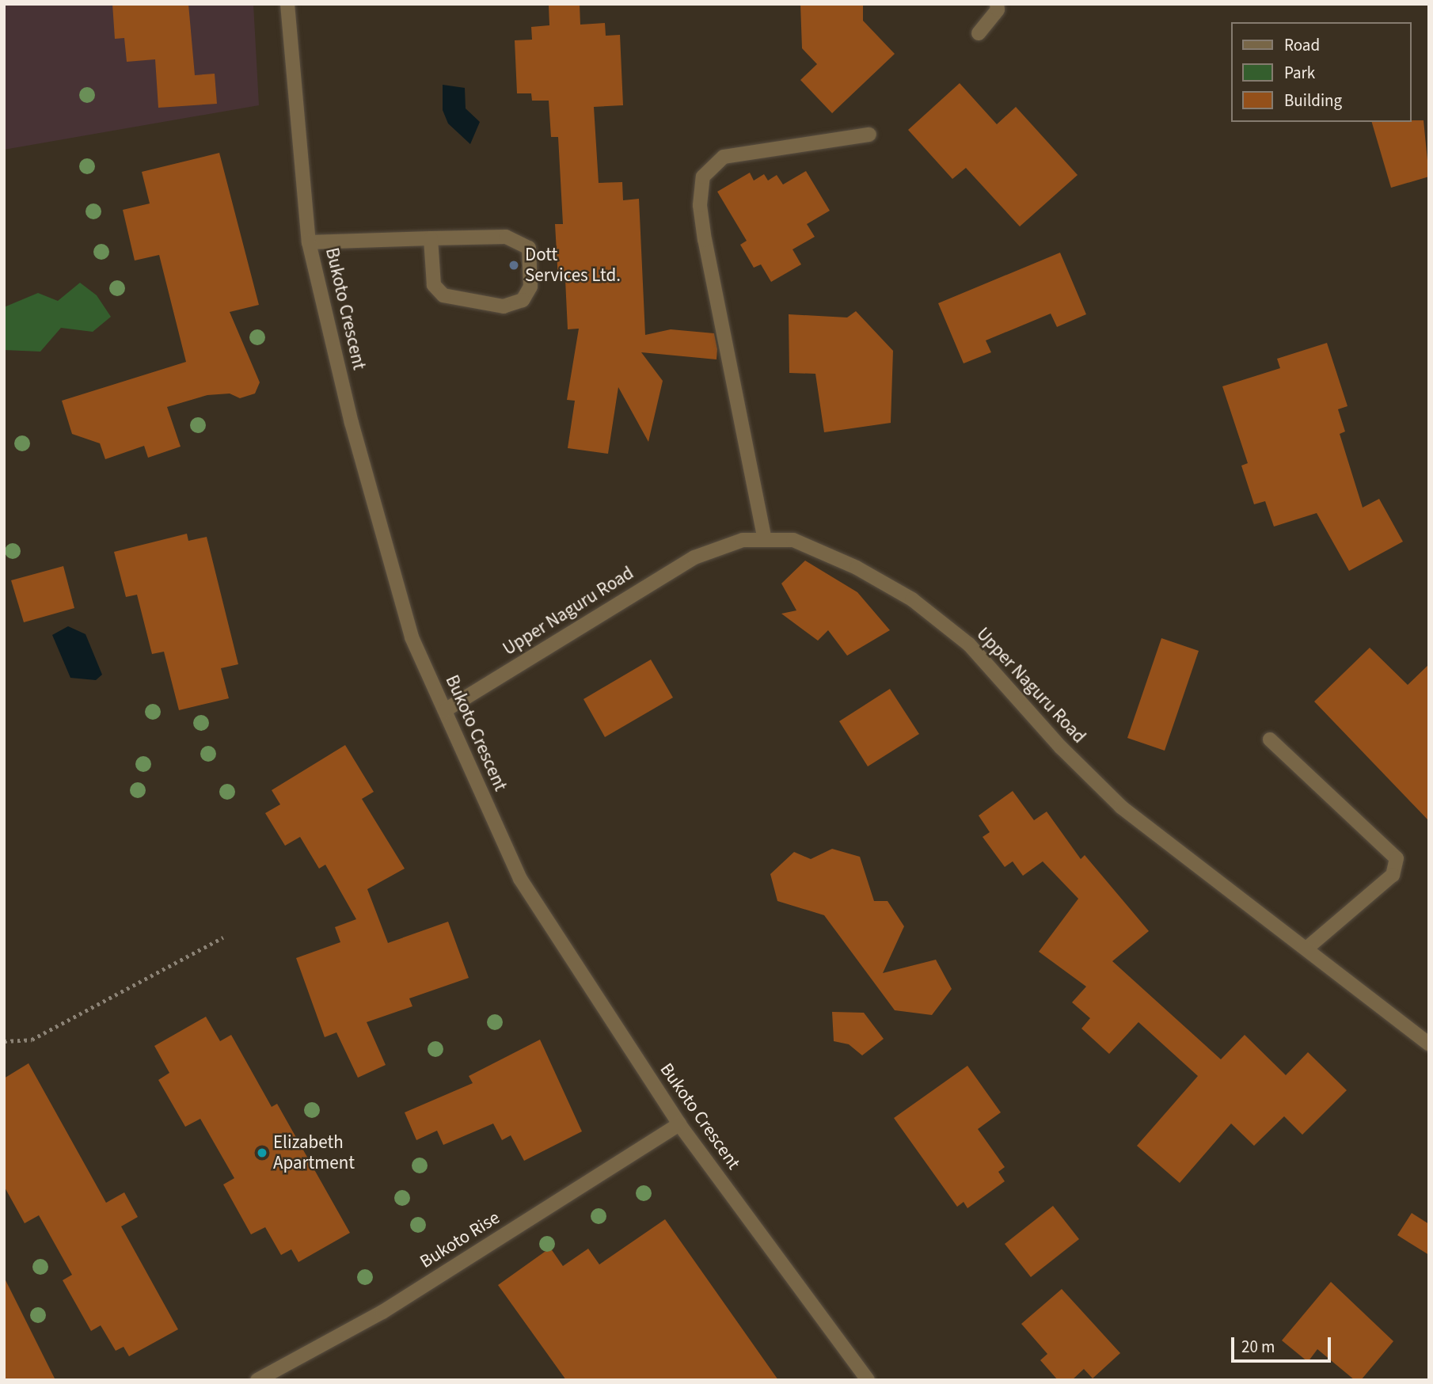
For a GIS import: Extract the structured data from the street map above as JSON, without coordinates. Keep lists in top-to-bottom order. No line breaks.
{"streets":{"street":["Bukoto Crescent","Upper Naguru Road","Bukoto Rise"]},"crossings":[["Bukoto Crescent","Upper Naguru Road"],["Bukoto Crescent","Bukoto Rise"]],"places":["Dott Services Ltd.","Elizabeth Apartment"],"legend":["Road","Park","Building"],"scale_bar":"20 m"}
